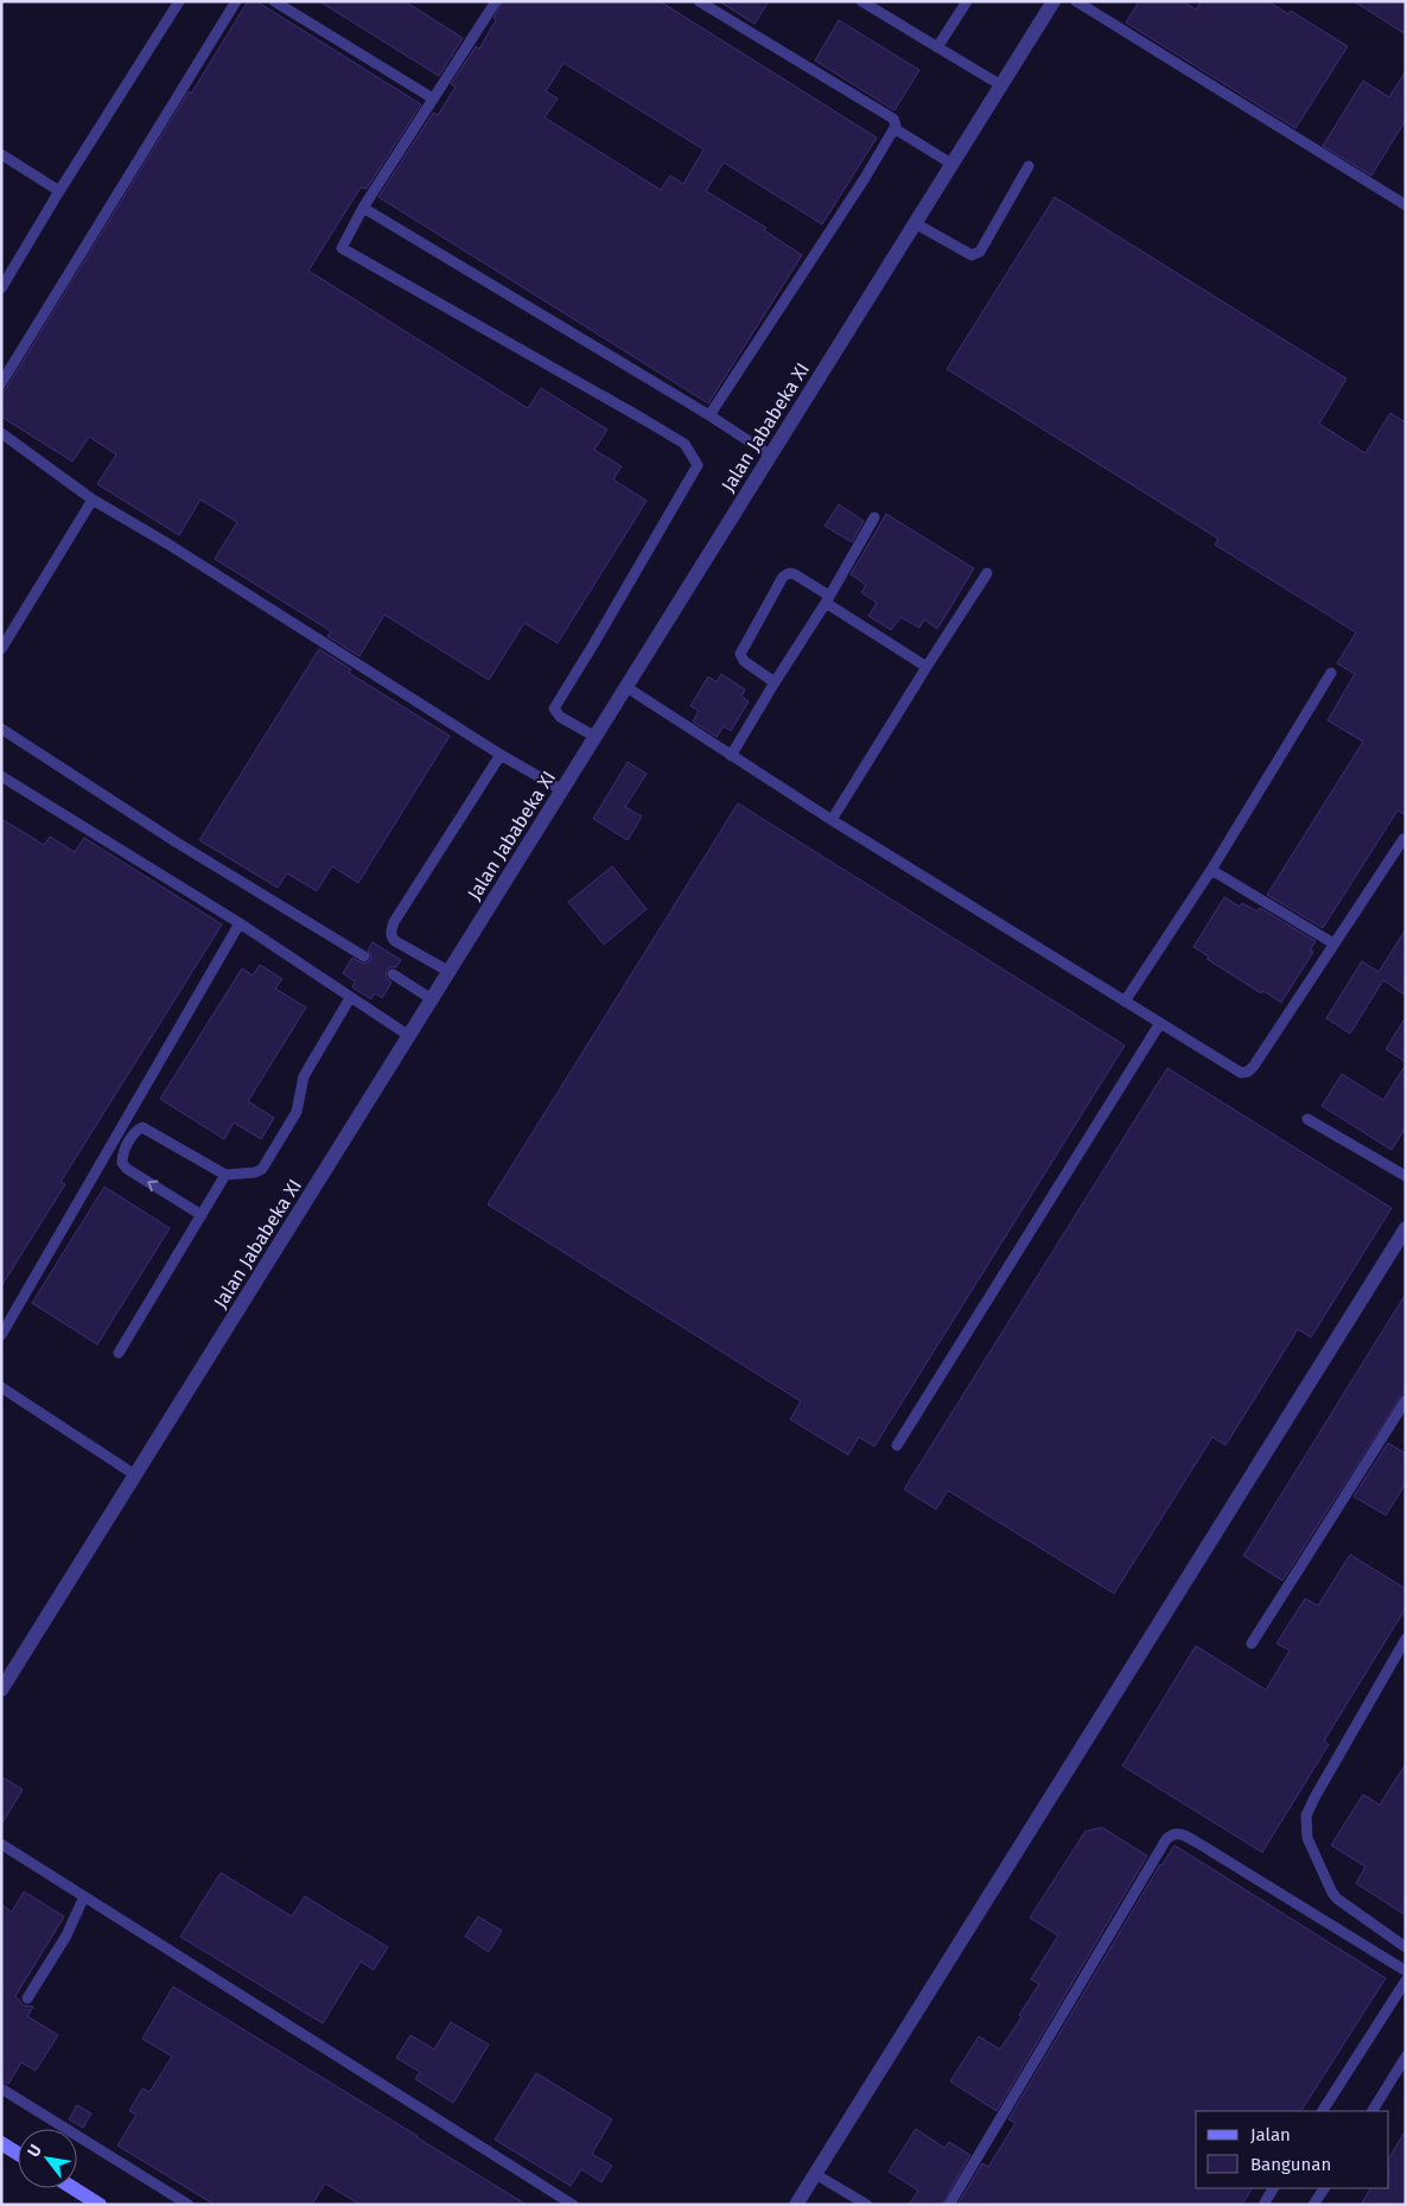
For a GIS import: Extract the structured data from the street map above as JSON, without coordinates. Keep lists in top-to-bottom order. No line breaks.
{"streets":{"street":["Jalan Jababeka XI"]},"legend":["Jalan","Bangunan"],"north":"top left"}
